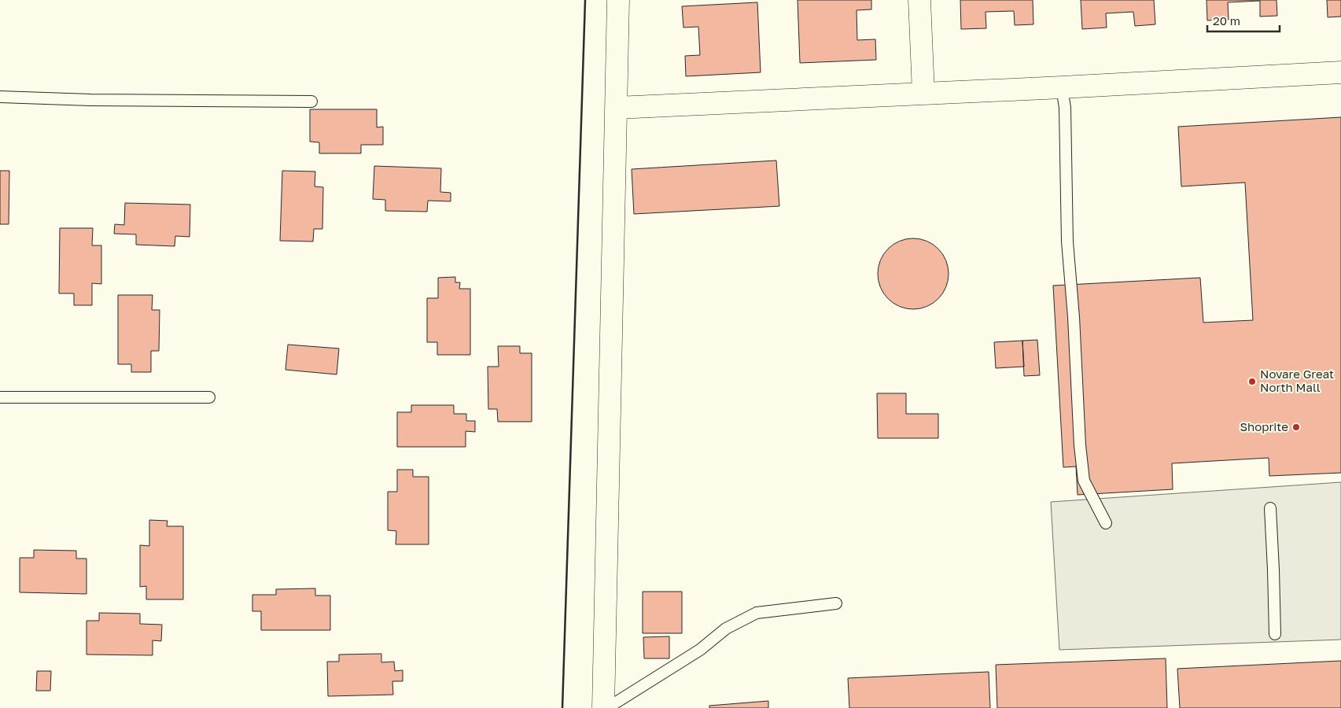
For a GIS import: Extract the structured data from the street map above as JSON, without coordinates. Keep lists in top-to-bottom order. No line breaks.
{"places":["Novare Great North Mall","Shoprite"],"scale_bar":"20 m"}
